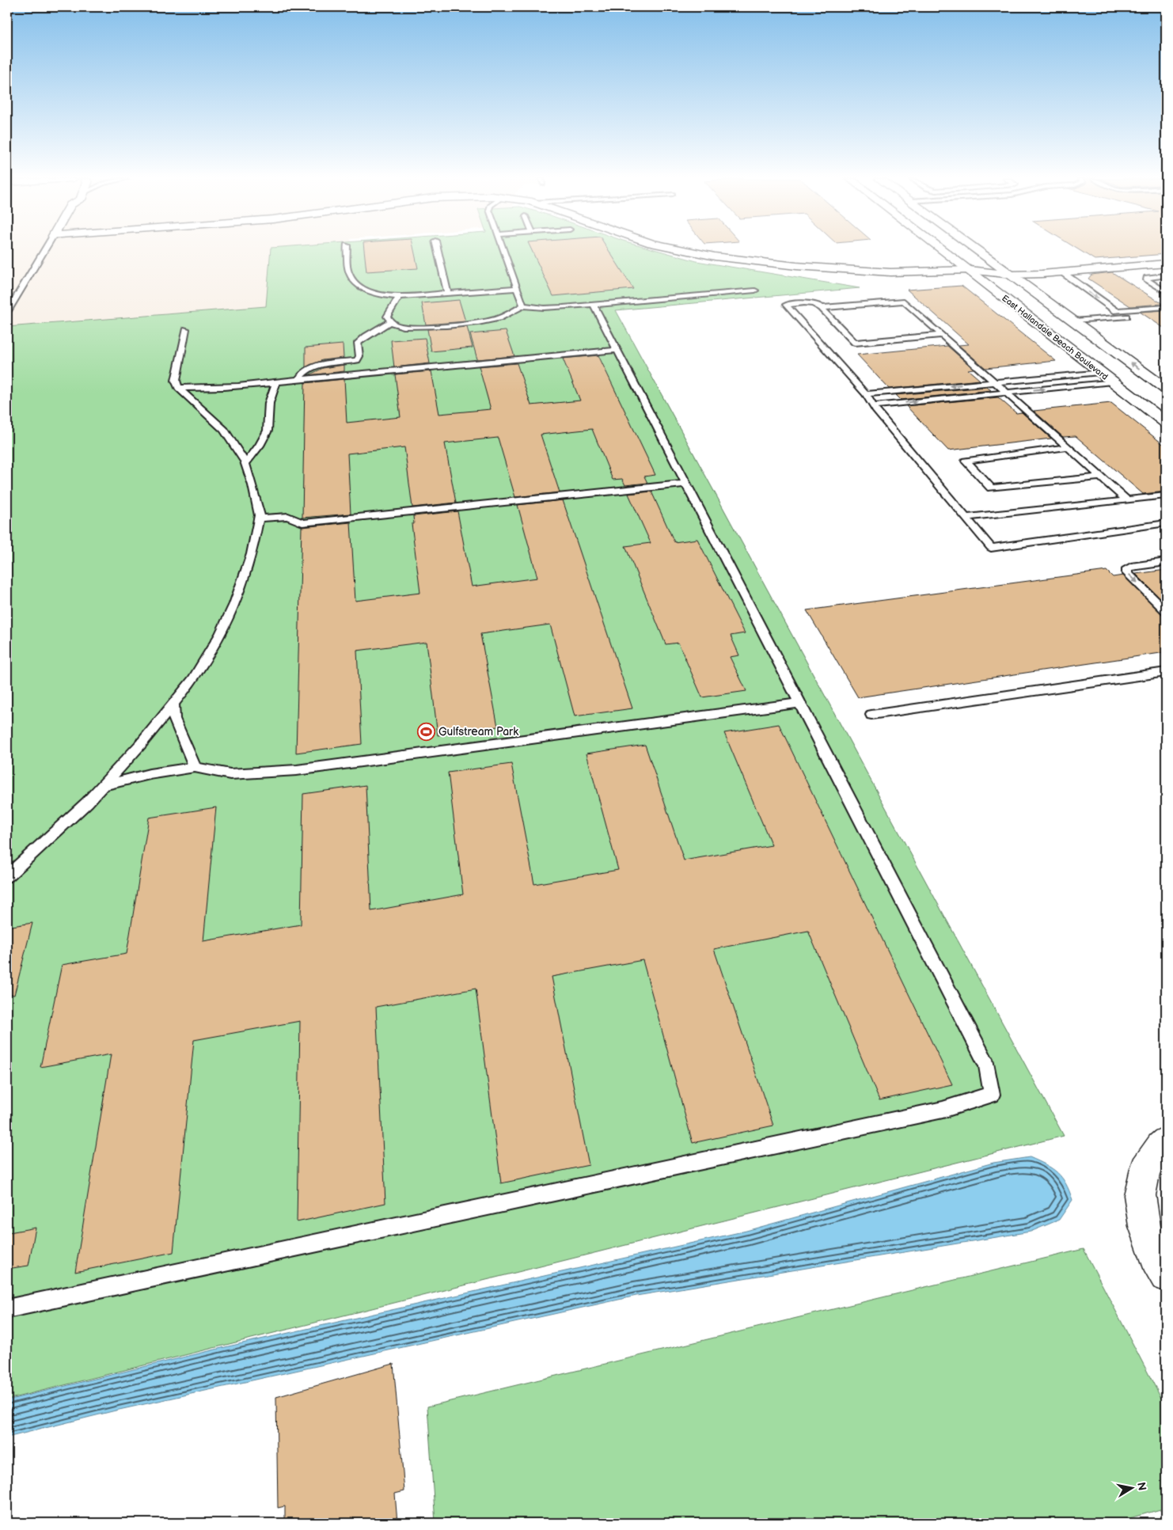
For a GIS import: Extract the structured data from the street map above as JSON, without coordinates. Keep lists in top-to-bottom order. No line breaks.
{"streets":{"street":["East Hallandale Beach Boulevard"]},"places":{"sports":["Gulfstream Park"]},"north":"right"}
